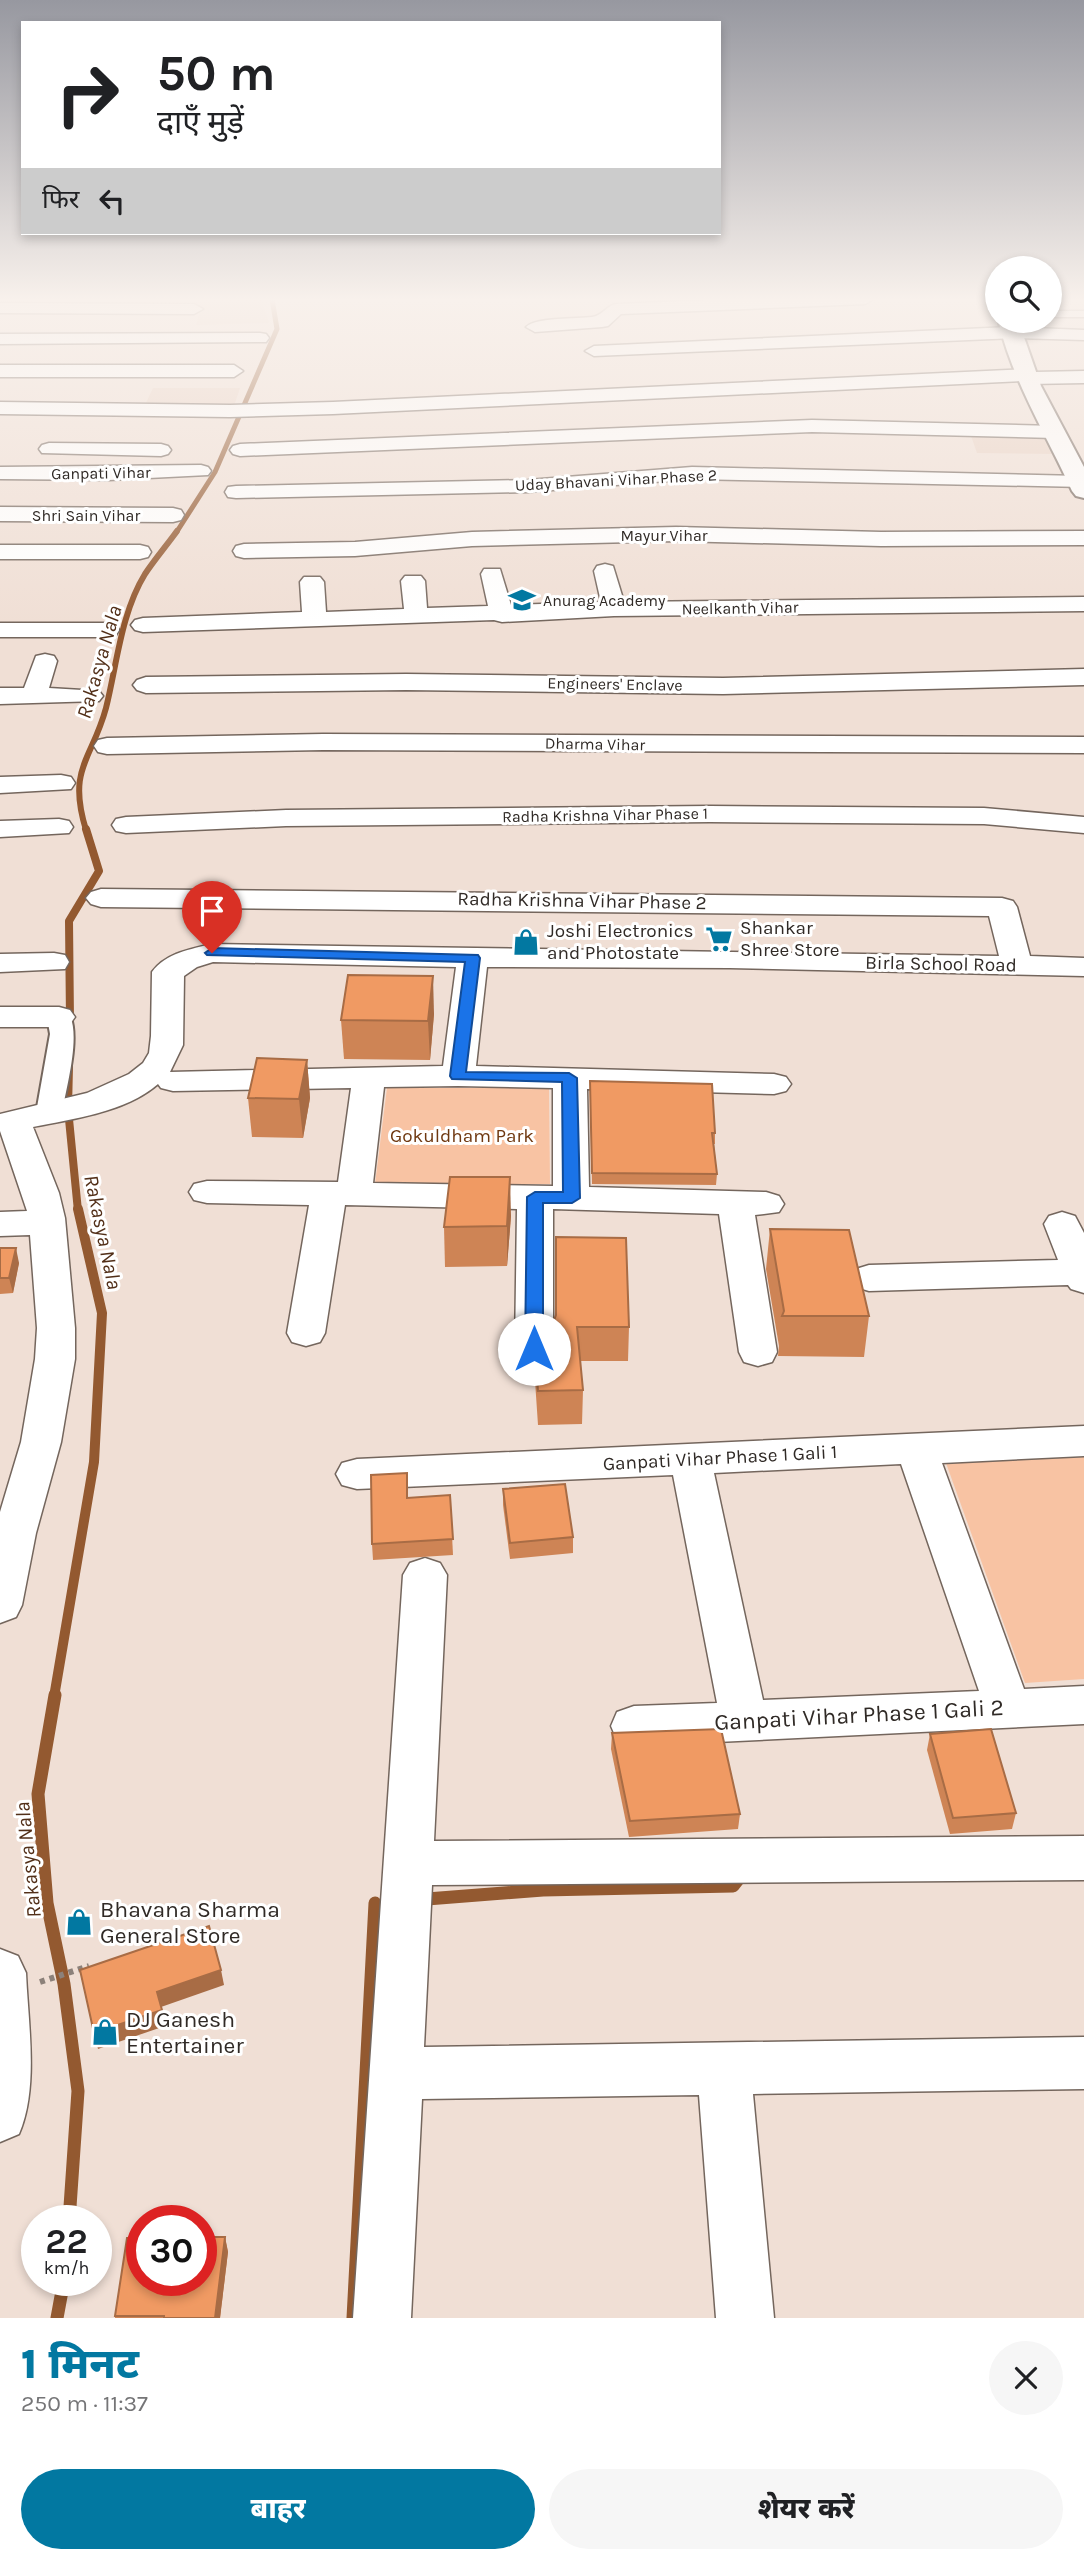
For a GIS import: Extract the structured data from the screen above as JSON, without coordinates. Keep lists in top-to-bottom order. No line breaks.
{"streets":{"street":["Ganpati Vihar","Uday Bhavani Vihar Phase 2","Shri Sain Vihar","Mayur Vihar","Neelkanth Vihar","Engineers' Enclave","Dharma Vihar","Radha Krishna Vihar Phase 1","Radha Krishna Vihar Phase 2","Birla School Road","Ganpati Vihar Phase 1 Gali 1","Ganpati Vihar Phase 1 Gali 2"]},"crossings":[["Radha Krishna Vihar Phase 2","Birla School Road"]],"water":["Rakasya Nala"],"parks":["Gokuldham Park"],"places":{"school or university":["Anurag Academy"],"supermarket":["Shankar Shree Store"],"shop":["Joshi Electronics and Photostate","Bhavana Sharma General Store","DJ Ganesh Entertainer"]},"page":{"turn":["50 m","दाएँ मुड़ें"],"then":"फिर","speed":"22 km/h","limit":"30","heading":["1 मिनट","250 m · 11:37"],"buttons":["बाहर","शेयर करें"]}}
